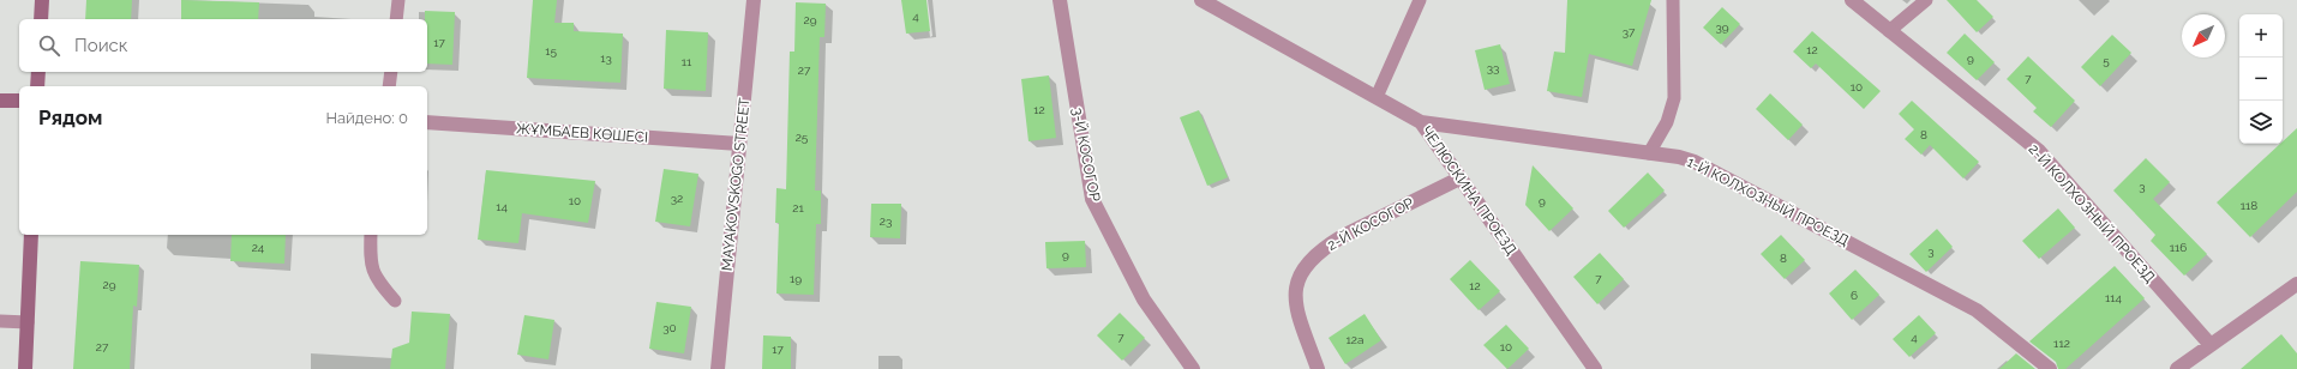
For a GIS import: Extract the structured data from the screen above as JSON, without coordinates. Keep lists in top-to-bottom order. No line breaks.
{"streets":{"street":["ЖҰМБАЕВ КӨШЕСІ","3-Й КОСОГОР","MAYAKOVSKOGO STREET","ЧЕЛЮСКИНА ПРОЕЗД","1-Й КОЛХОЗНЫЙ ПРОЕЗД","2-Й КОЛХОЗНЫЙ ПРОЕЗД","2-Й КОСОГОР"]},"crossings":[["ЖҰМБАЕВ КӨШЕСІ","MAYAKOVSKOGO STREET"],["ЧЕЛЮСКИНА ПРОЕЗД","1-Й КОЛХОЗНЫЙ ПРОЕЗД"],["ЧЕЛЮСКИНА ПРОЕЗД","2-Й КОСОГОР"]],"house_numbers":["4","29","39","37","17","12","15","13","9","5","11","33","27","7","10","12","8","25","3","32","10","9","118","14","21","23","24","116","3","9","8","19","7","29","12","6","114","30","7","4","12а","112","27","10","17"],"north":"bottom left","page":{"map_buttons":["+","−"],"search":"Поиск","heading":["Рядом","Найдено: 0"]}}
